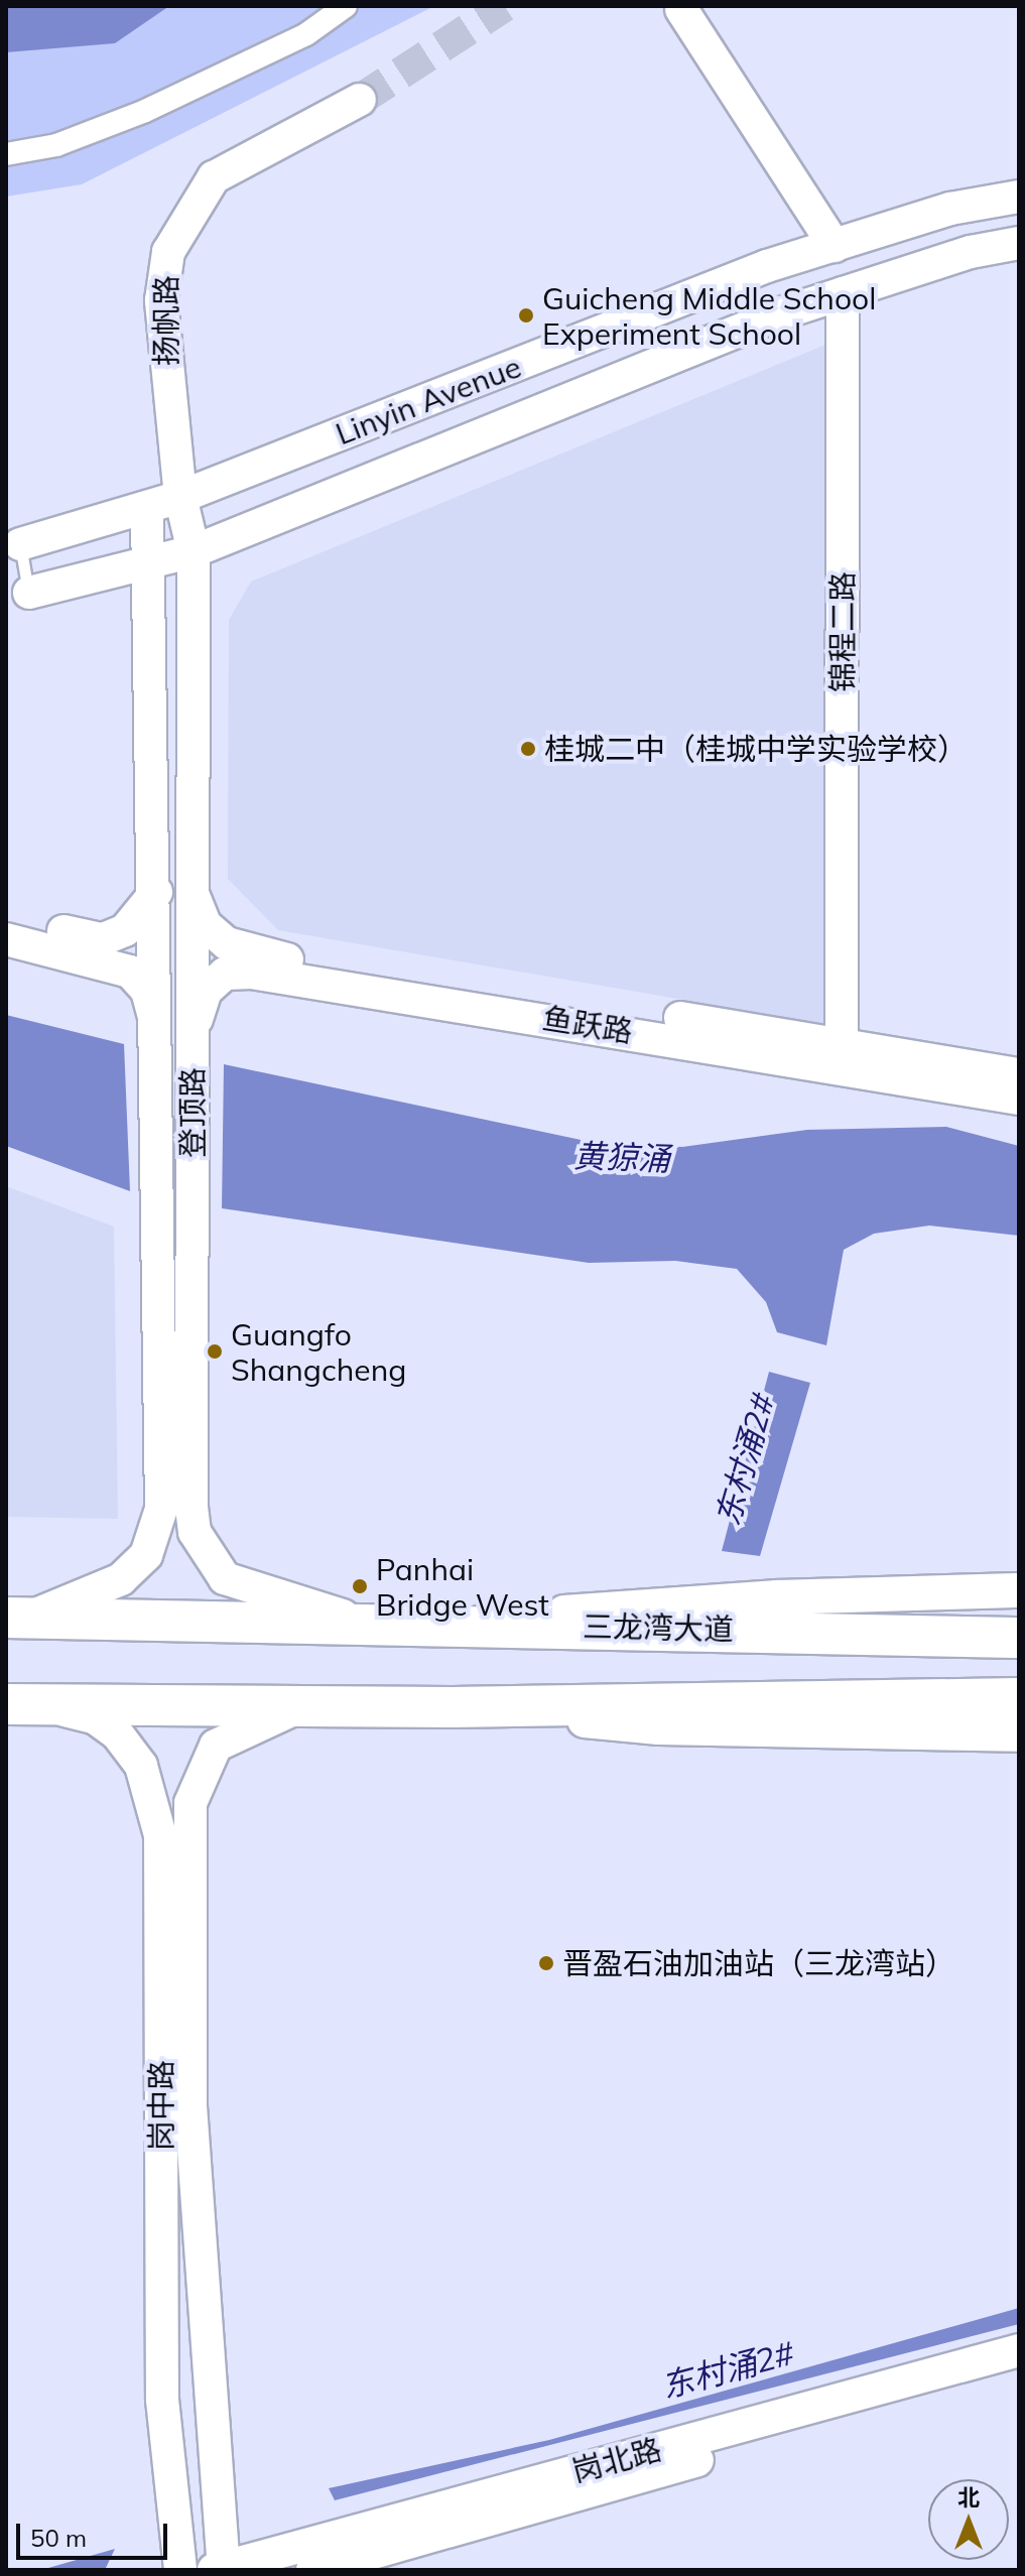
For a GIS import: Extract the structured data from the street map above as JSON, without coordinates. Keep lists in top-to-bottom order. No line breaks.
{"streets":{"highway":["三龙湾大道"],"street":["扬帆路","Linyin Avenue","锦程二路","鱼跃路","登顶路","岗中路","岗北路"]},"crossings":[["扬帆路","Linyin Avenue"],["扬帆路","登顶路"],["Linyin Avenue","锦程二路"],["Linyin Avenue","登顶路"],["锦程二路","鱼跃路"],["鱼跃路","登顶路"],["登顶路","三龙湾大道"],["岗中路","岗北路"]],"water":["黄猄涌","东村涌2#"],"places":["Guicheng Middle School Experiment School","桂城二中（桂城中学实验学校）","Guangfo Shangcheng","Panhai Bridge West","晋盈石油加油站（三龙湾站）"],"scale_bar":"50 m","north":"top"}
